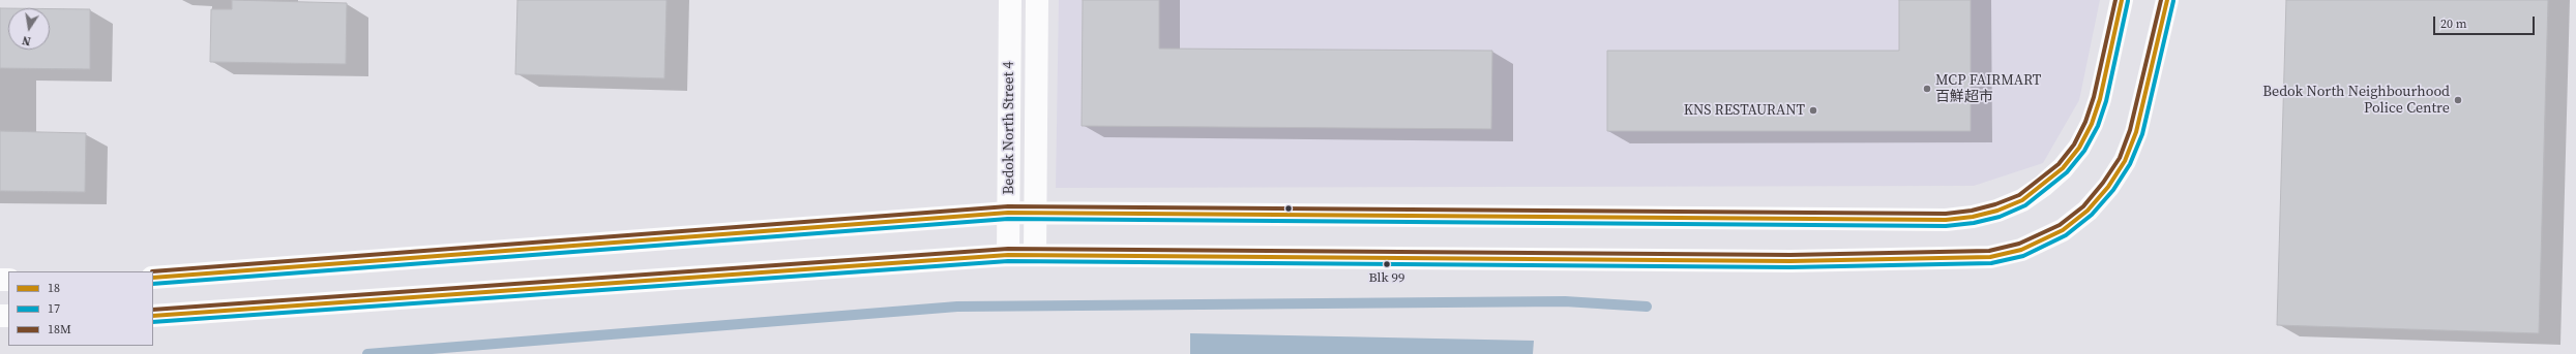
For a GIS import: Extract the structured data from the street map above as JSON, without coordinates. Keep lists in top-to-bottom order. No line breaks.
{"streets":{"street":["Bedok North Street 4"]},"places":["MCP FAIRMART 百鮮超市","Bedok North Neighbourhood Police Centre","KNS RESTAURANT","Blk 99"],"lines":["transit line 18","transit line 18M","transit line 17"],"legend":["18","17","18M"],"scale_bar":"20 m","north":"bottom"}
